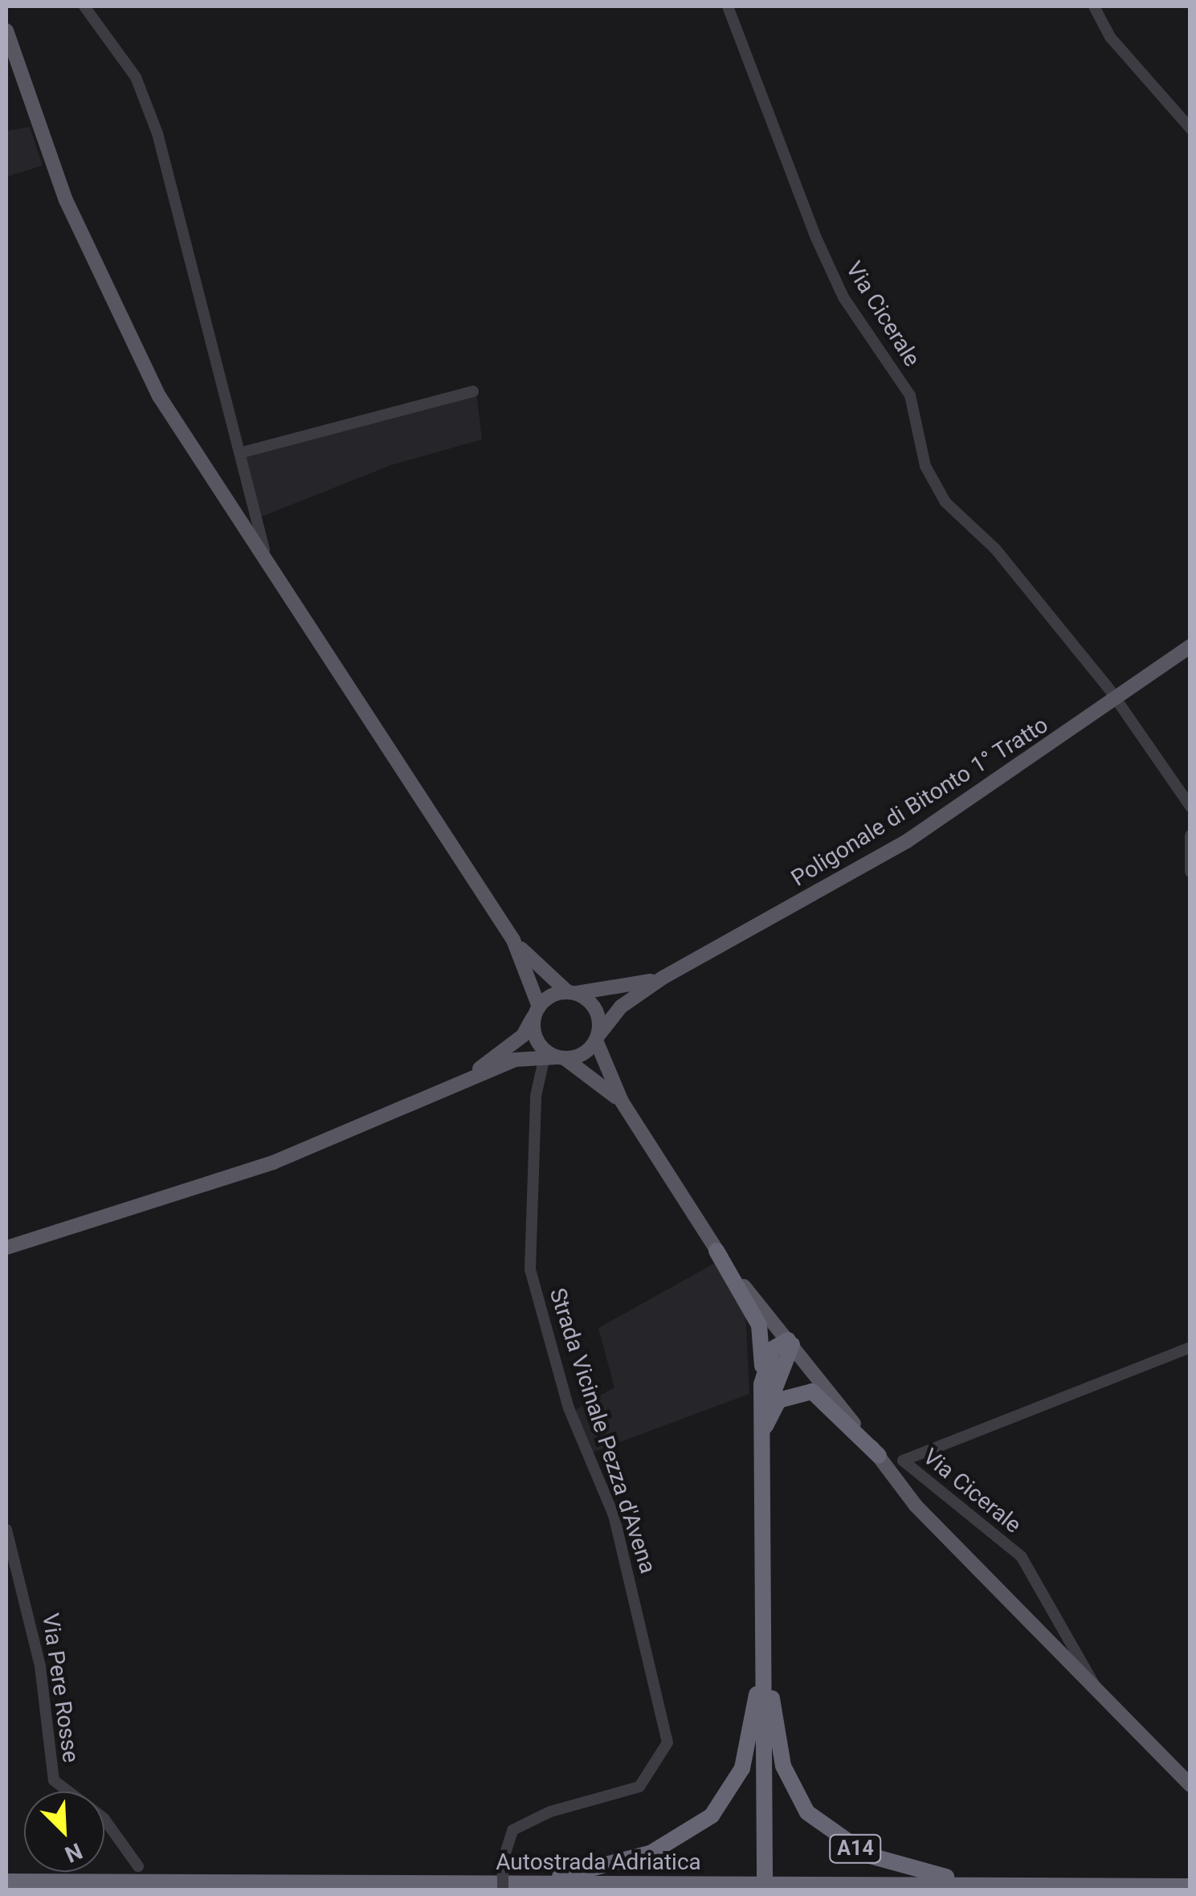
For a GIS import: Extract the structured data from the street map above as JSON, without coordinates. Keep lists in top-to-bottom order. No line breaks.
{"streets":{"highway":["A14","Autostrada Adriatica"],"main road":["Poligonale di Bitonto 1° Tratto"],"street":["Via Cicerale","Strada Vicinale Pezza d'Avena","Via Pere Rosse"]},"crossings":[["Via Cicerale","Poligonale di Bitonto 1° Tratto"],["Strada Vicinale Pezza d'Avena","A14"],["Strada Vicinale Pezza d'Avena","Autostrada Adriatica"],["A14","Autostrada Adriatica"]],"north":"bottom right"}
